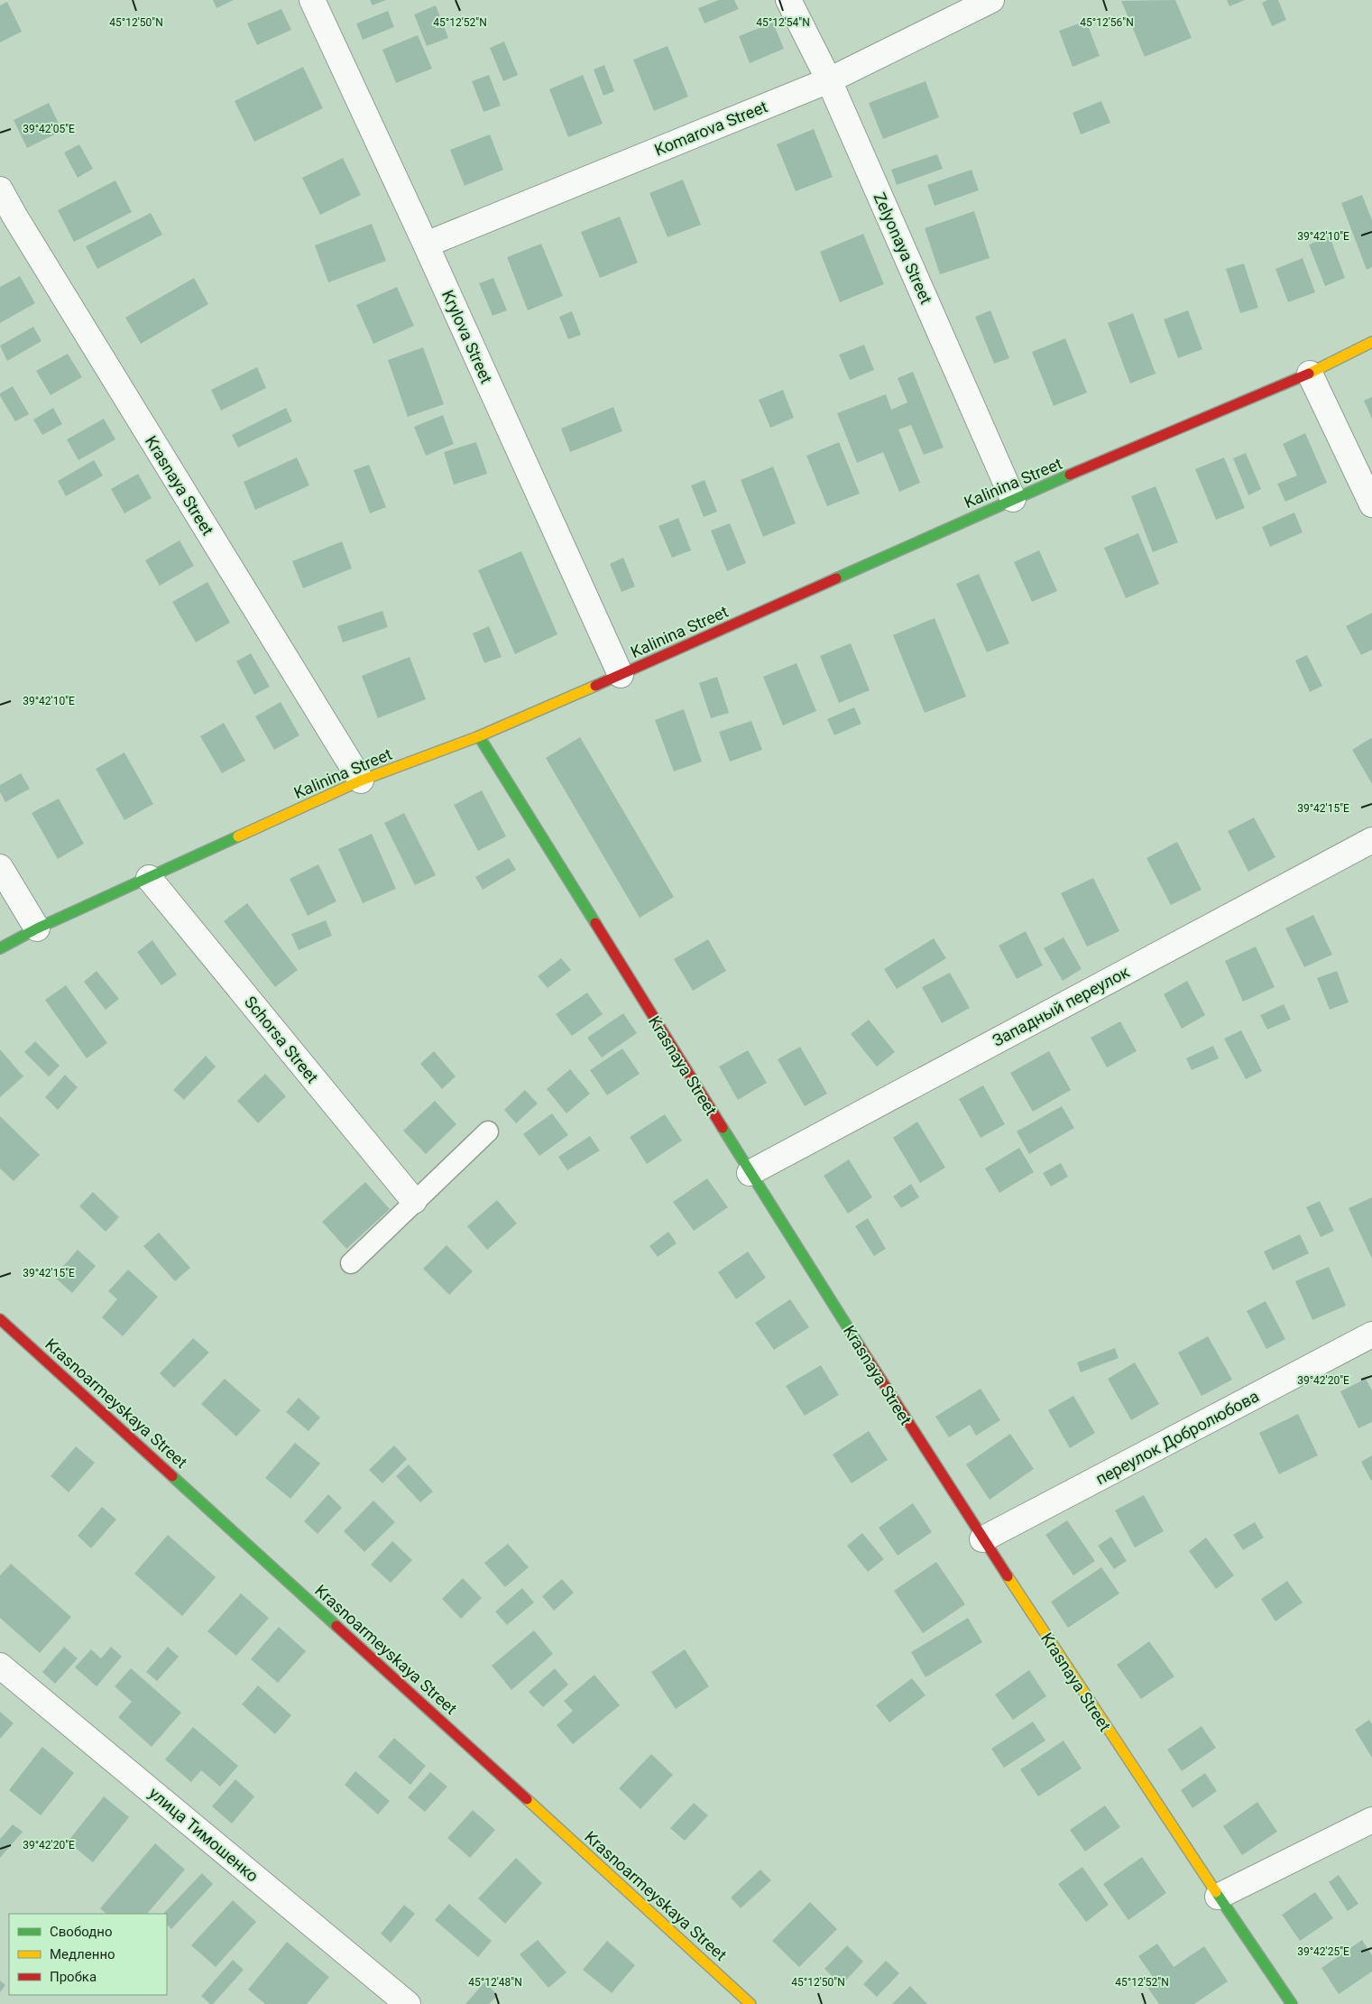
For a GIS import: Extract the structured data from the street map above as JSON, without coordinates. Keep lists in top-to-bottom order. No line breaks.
{"streets":{"street":["Komarova Street","Zelyonaya Street","Krylova Street","Kalinina Street","Krasnaya Street","Западный переулок","Schorsa Street","Krasnoarmeyskaya Street","переулок Добролюбова","улица Тимошенко"]},"crossings":[["Komarova Street","Zelyonaya Street"],["Komarova Street","Krylova Street"],["Zelyonaya Street","Kalinina Street"],["Krylova Street","Kalinina Street"],["Kalinina Street","Krasnaya Street"],["Kalinina Street","Schorsa Street"],["Krasnaya Street","Западный переулок"],["Krasnaya Street","переулок Добролюбова"]],"legend":["Свободно","Медленно","Пробка"],"coordinates":["45°12'52\"N","45°12'54\"N","45°12'50\"N","45°12'56\"N","39°42'05\"E","39°42'10\"E","39°42'15\"E","39°42'20\"E","39°42'25\"E","45°12'48\"N"]}
